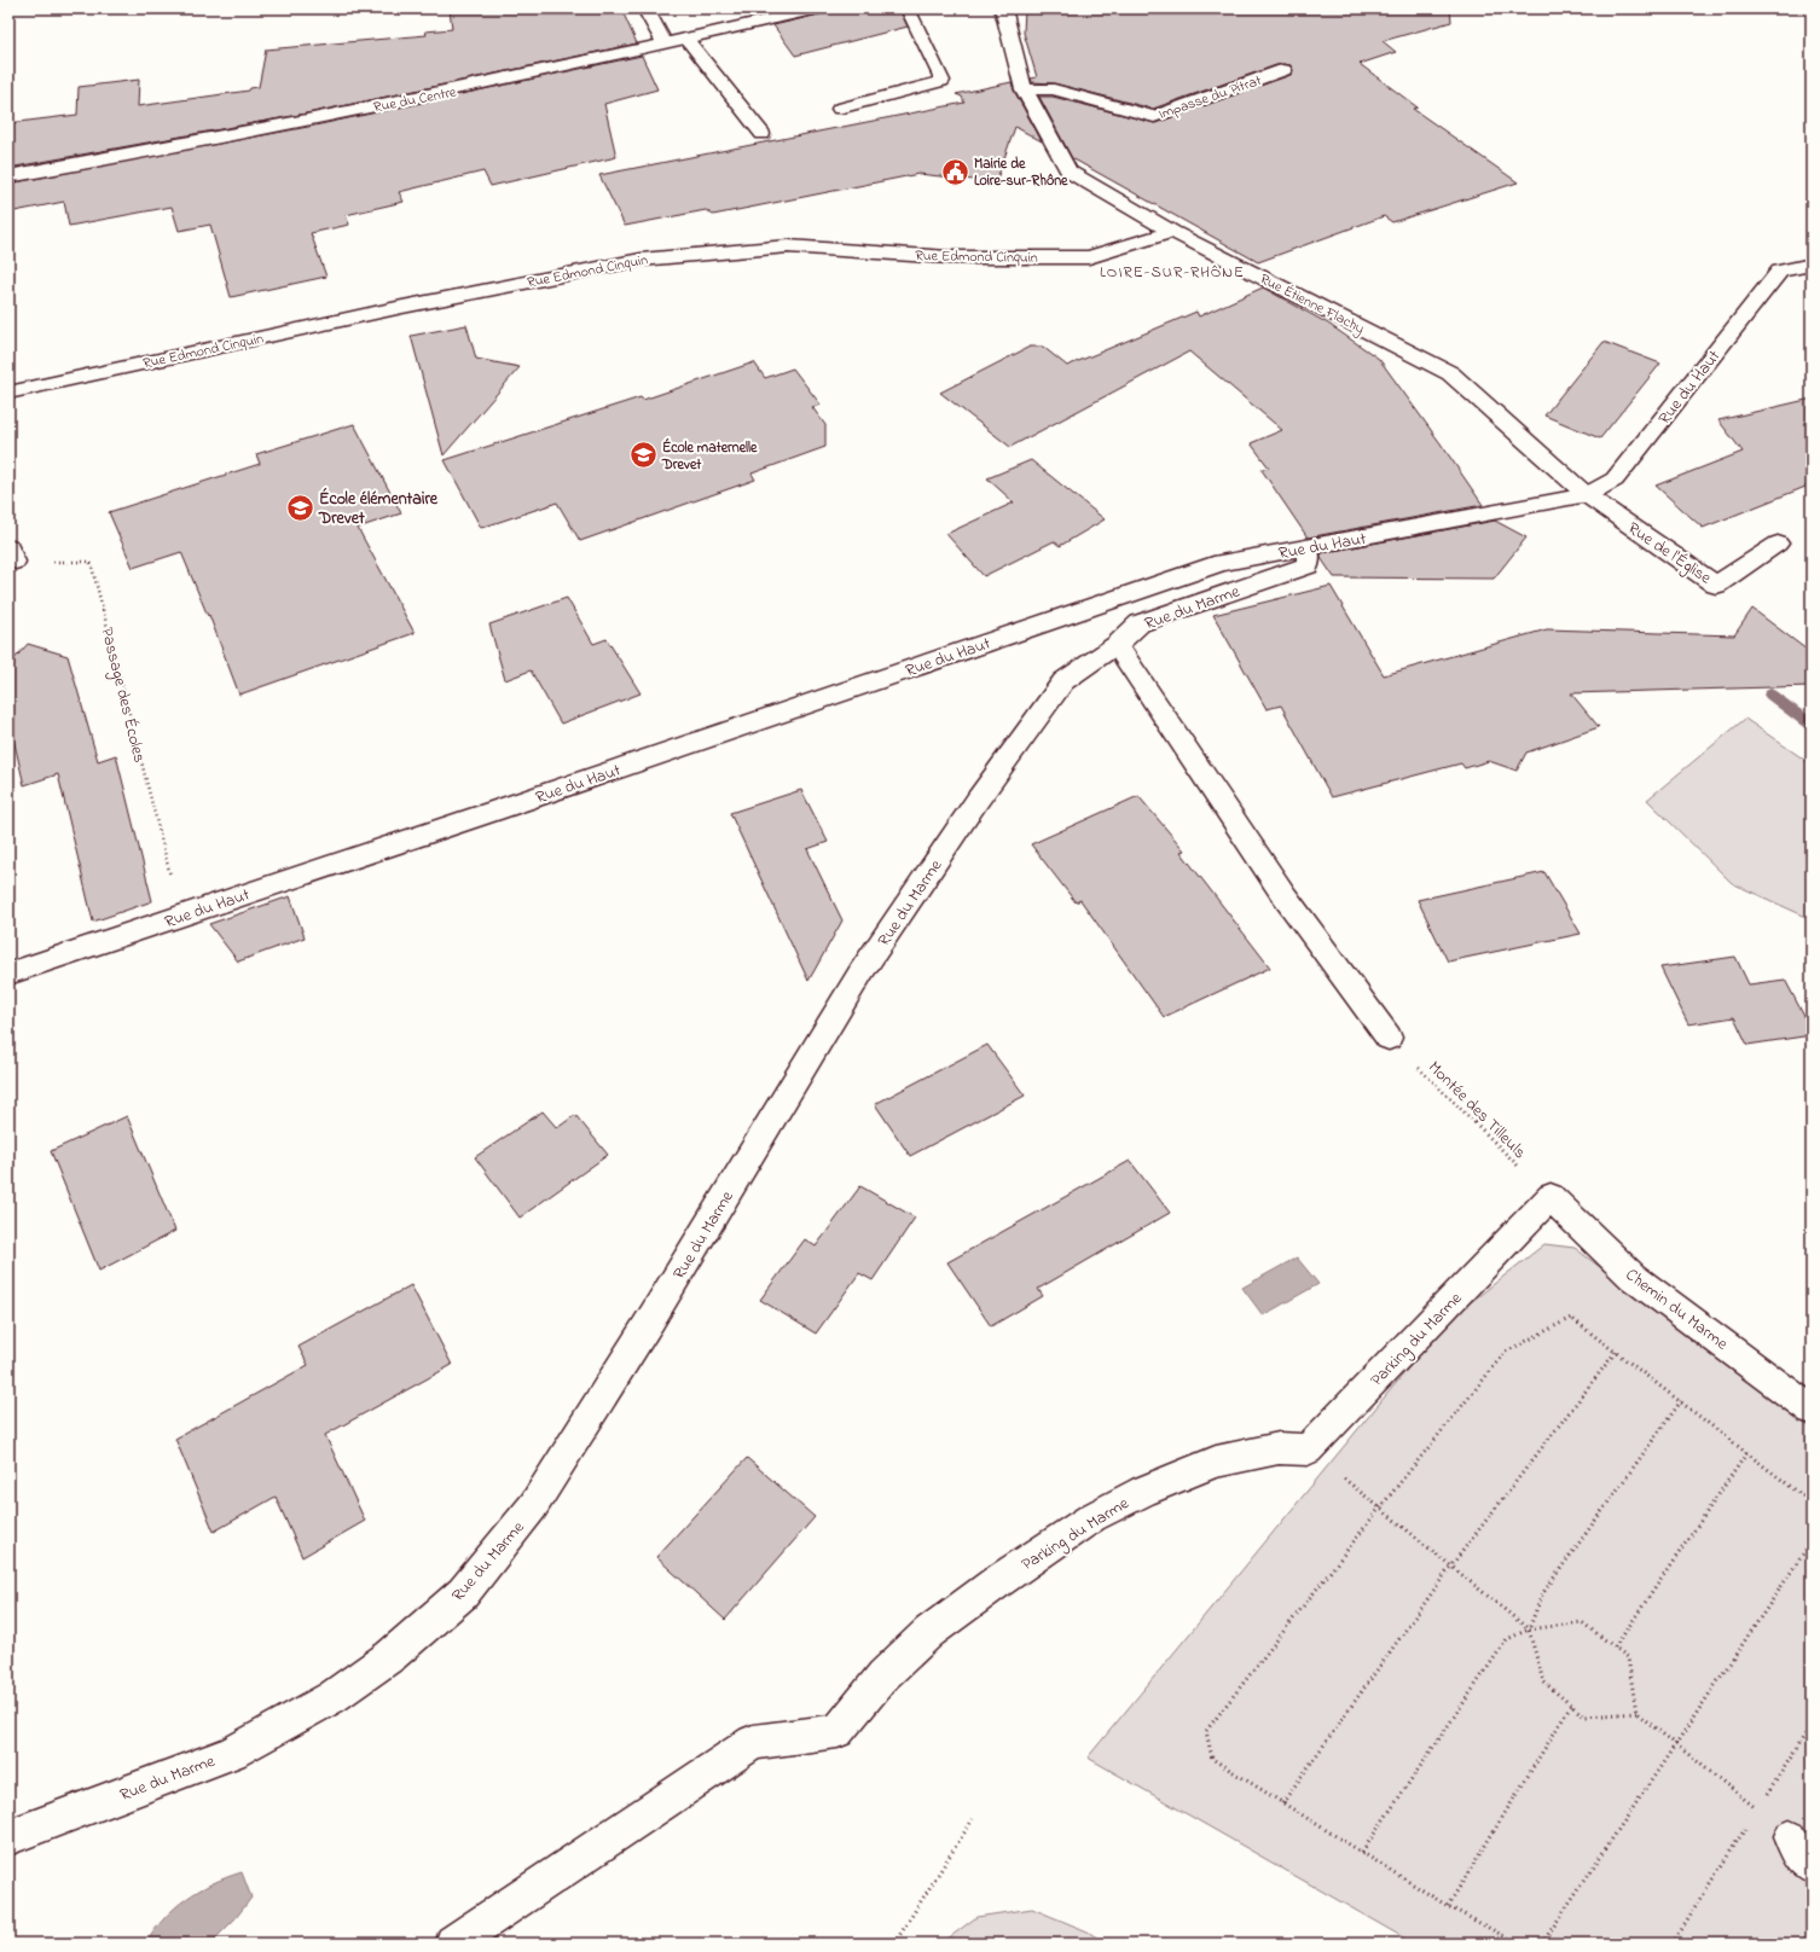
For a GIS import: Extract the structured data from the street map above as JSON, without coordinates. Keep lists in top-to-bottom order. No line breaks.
{"streets":{"street":["Impasse du Pitrat","Rue du Centre","Rue Edmond Cinquin","Rue Étienne Flachy","Rue du Haut","Rue de l'Église","Rue du Marme","Chemin du Marme","Parking du Marme"],"path":["Passage des Écoles","Montée des Tilleuls"]},"crossings":[["Impasse du Pitrat","Rue Étienne Flachy"],["Rue Edmond Cinquin","Rue Étienne Flachy"],["Rue Étienne Flachy","Rue du Haut"],["Rue Étienne Flachy","Rue de l'Église"],["Rue du Haut","Rue de l'Église"],["Rue du Haut","Rue du Marme"],["Rue du Haut","Passage des Écoles"],["Montée des Tilleuls","Chemin du Marme"],["Montée des Tilleuls","Parking du Marme"],["Chemin du Marme","Parking du Marme"]],"districts":["LOIRE-SUR-RHÔNE"],"places":{"public building":["Mairie de Loire-sur-Rhône"],"school or university":["École maternelle Drevet","École élémentaire Drevet"]}}
